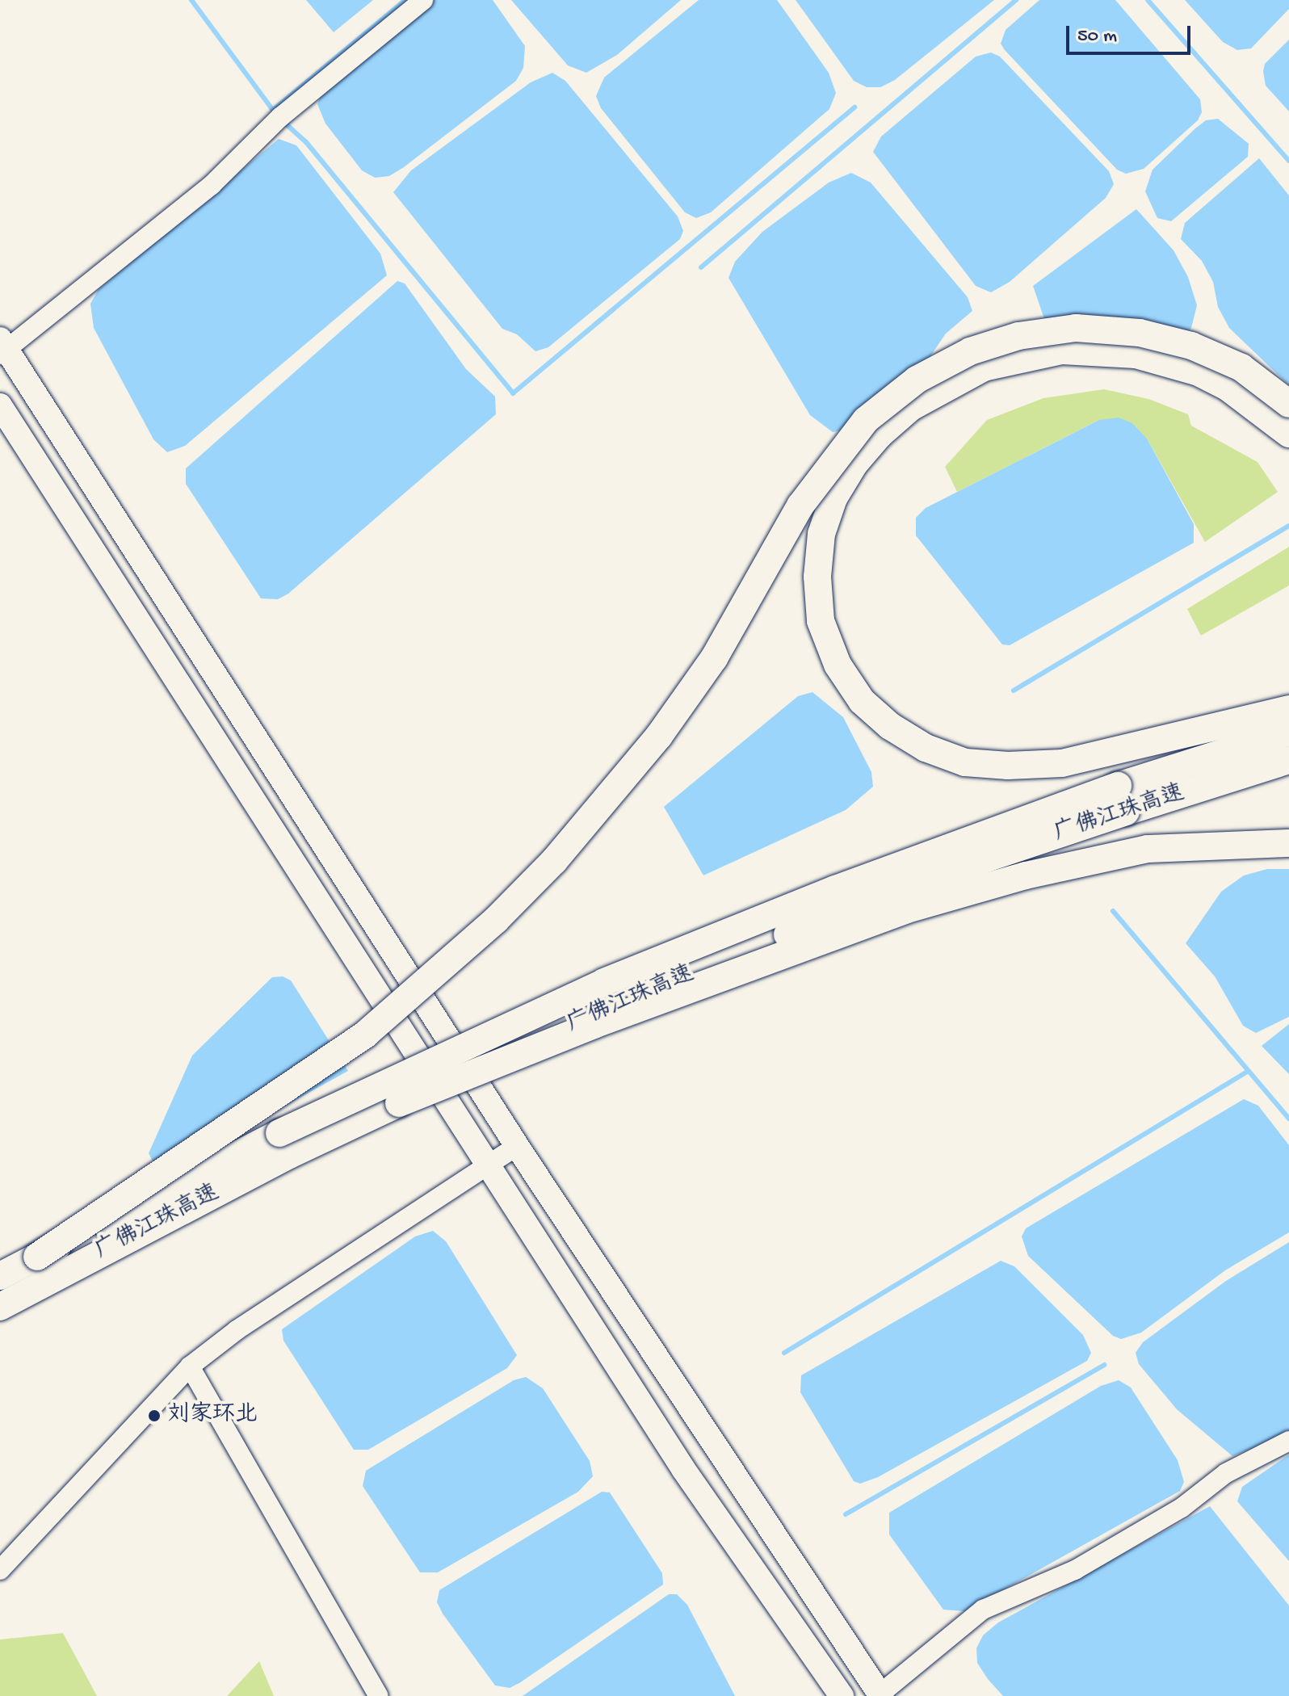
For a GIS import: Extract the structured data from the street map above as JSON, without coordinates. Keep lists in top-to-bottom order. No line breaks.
{"streets":{"highway":["广佛江珠高速"]},"places":["刘家环北"],"scale_bar":"50 m"}
